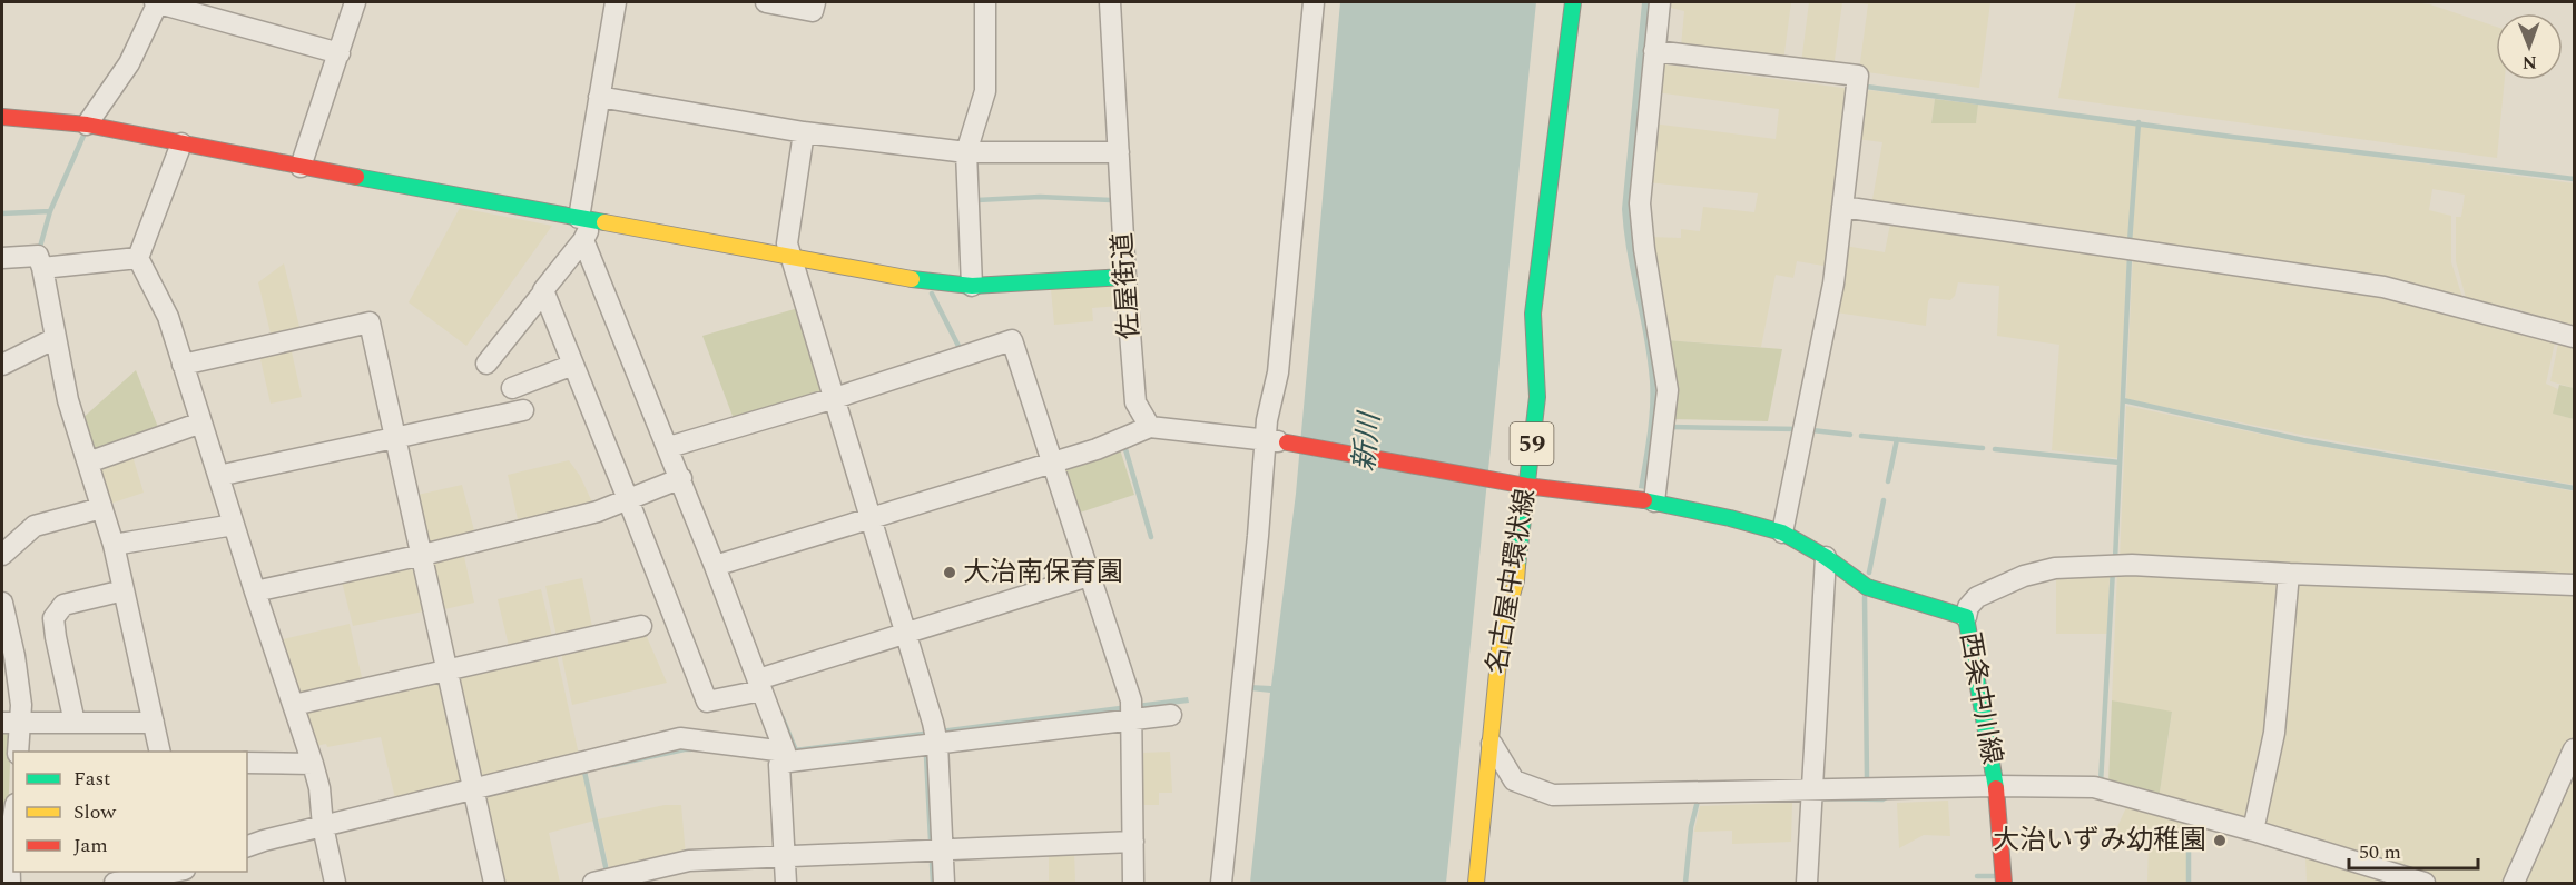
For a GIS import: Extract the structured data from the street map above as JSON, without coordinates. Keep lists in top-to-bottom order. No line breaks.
{"streets":{"main road":["59","名古屋中環状線","西条中川線"],"street":["佐屋街道"]},"crossings":[["名古屋中環状線","西条中川線"]],"water":["新川"],"places":["大治南保育園","大治いずみ幼稚園"],"legend":["Fast","Slow","Jam"],"scale_bar":"50 m","north":"bottom"}
